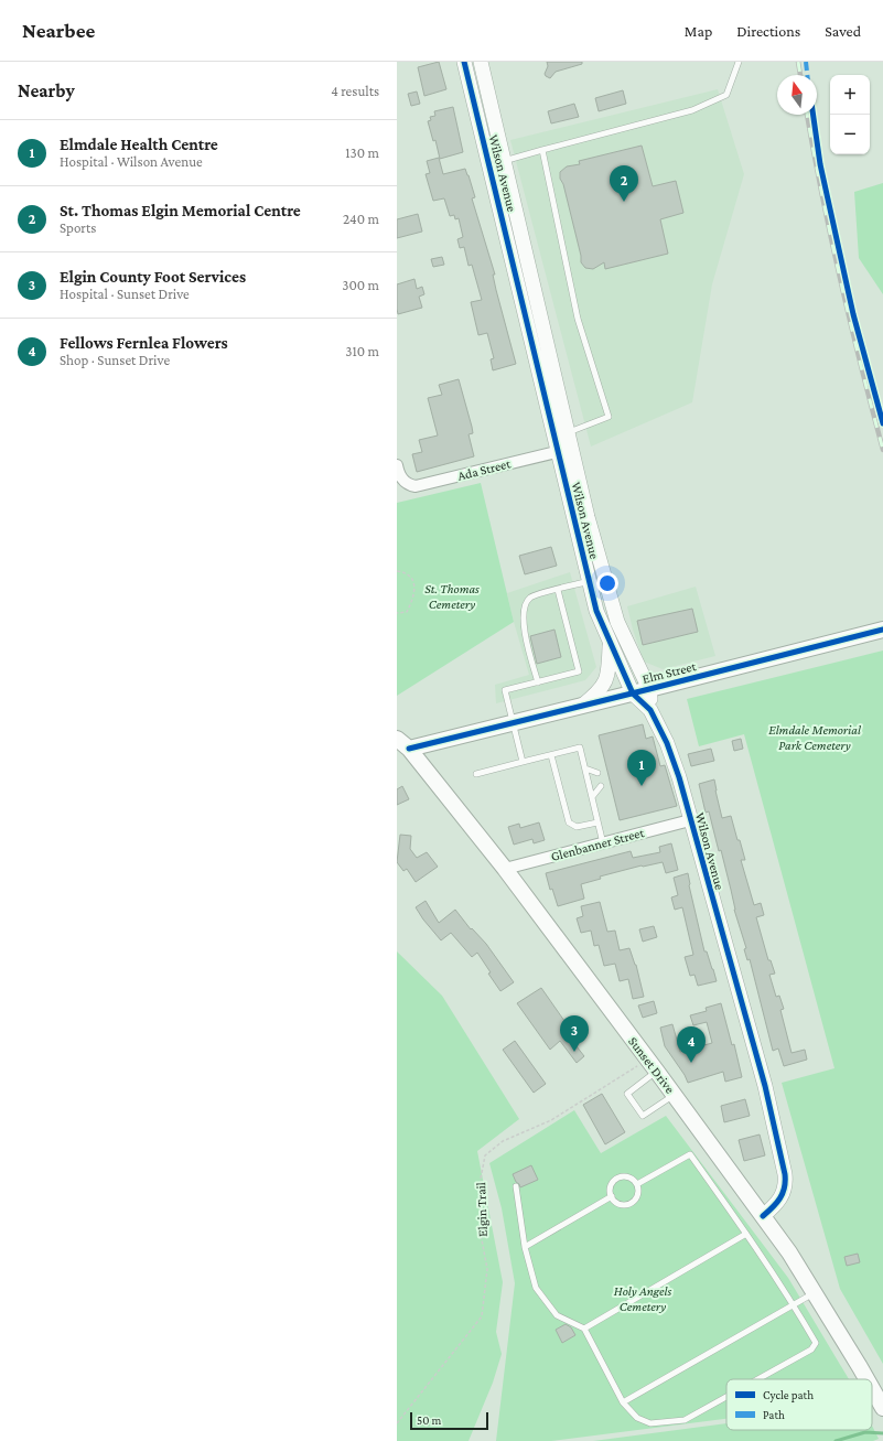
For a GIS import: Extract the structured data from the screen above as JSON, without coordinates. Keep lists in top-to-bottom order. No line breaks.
{"streets":{"main road":["Elm Street","Sunset Drive"],"street":["Wilson Avenue","Ada Street","Glenbanner Street"],"path":["Elgin Trail"]},"crossings":[["Wilson Avenue","Ada Street"],["Wilson Avenue","Elm Street"],["Wilson Avenue","Glenbanner Street"],["Wilson Avenue","Sunset Drive"],["Elm Street","Sunset Drive"],["Glenbanner Street","Sunset Drive"],["Sunset Drive","Elgin Trail"]],"parks":["St. Thomas Cemetery","Elmdale Memorial Park Cemetery","Holy Angels Cemetery"],"legend":["Cycle path","Path"],"scale_bar":"50 m","north":"top","page":{"header":"Nearbee","nav":["Map","Directions","Saved"],"heading":["Nearby","4 results"],"map_buttons":["+","−"],"list":[{"mark":"1","name":"Elmdale Health Centre","note":"Hospital · Wilson Avenue","value":"130 m"},{"mark":"2","name":"St. Thomas Elgin Memorial Centre","note":"Sports","value":"240 m"},{"mark":"3","name":"Elgin County Foot Services","note":"Hospital · Sunset Drive","value":"300 m"},{"mark":"4","name":"Fellows Fernlea Flowers","note":"Shop · Sunset Drive","value":"310 m"}],"pins":["2","1","3","4"],"scale":"50 m"}}
